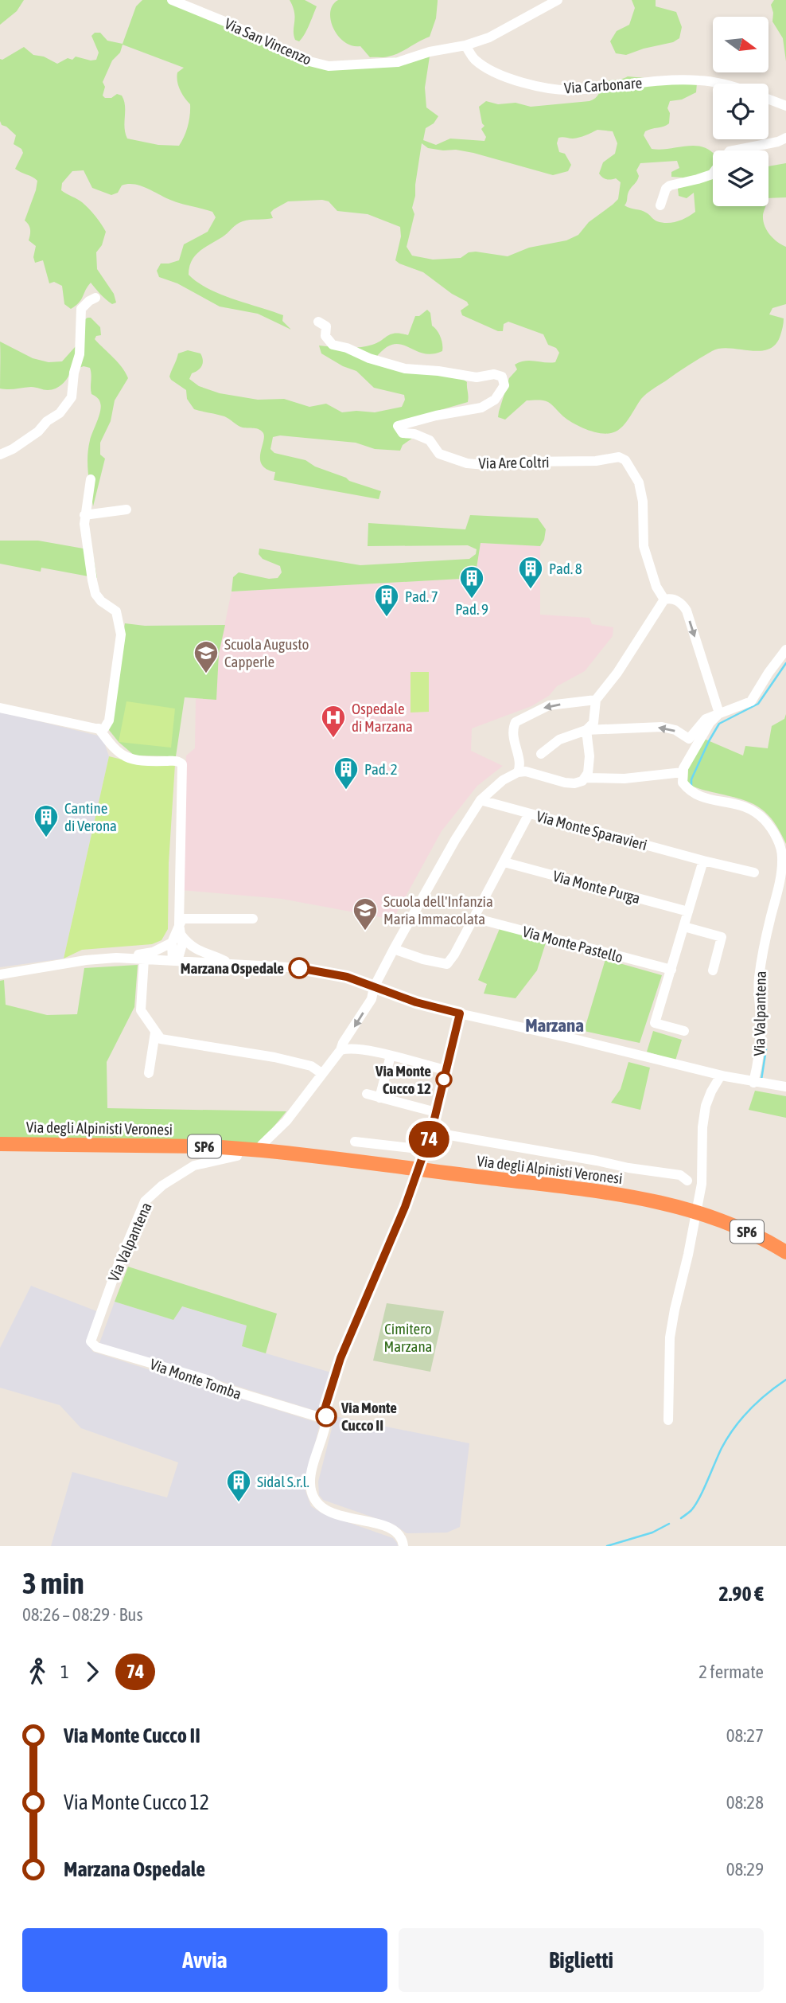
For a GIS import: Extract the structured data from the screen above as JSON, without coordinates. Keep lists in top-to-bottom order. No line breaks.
{"streets":{"highway":["Via degli Alpinisti Veronesi","SP6"],"street":["Via San Vincenzo","Via Carbonare","Via Are Coltri","Via Monte Sparavieri","Via Monte Purga","Via Monte Pastello","Via Valpantena","Via Monte Tomba"]},"crossings":[["Via San Vincenzo","Via Carbonare"],["Via Valpantena","Via Monte Tomba"]],"districts":["Marzana"],"parks":["Cimitero Marzana"],"places":{"building":["Pad. 8","Pad. 9","Pad. 7","Pad. 2","Cantine di Verona","Sidal S.r.l."],"school or university":["Scuola Augusto Capperle","Scuola dell'Infanzia Maria Immacolata"],"hospital":["Ospedale di Marzana"],"other":["Marzana Ospedale","Via Monte Cucco 12","Via Monte Cucco II"]},"lines":["bus line 74"],"north":"right","page":{"on_map":"74","heading":["3 min","08:26 – 08:29 · Bus","2.90 €"],"legs":["1","74","2 fermate"],"list":[{"name":"Via Monte Cucco II","value":"08:27"},{"name":"Via Monte Cucco 12","value":"08:28"},{"name":"Marzana Ospedale","value":"08:29"}],"buttons":["Avvia","Biglietti"]}}
